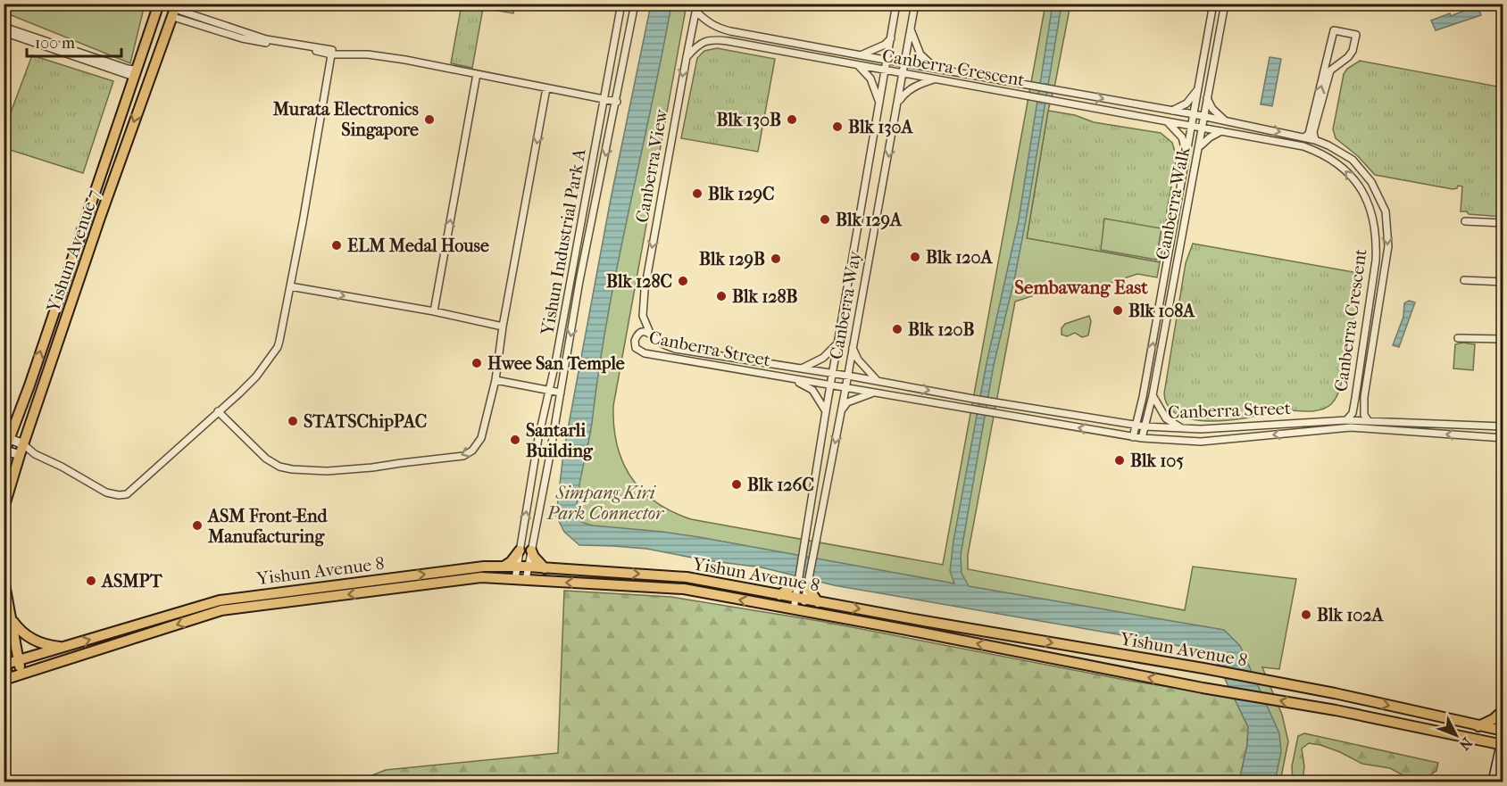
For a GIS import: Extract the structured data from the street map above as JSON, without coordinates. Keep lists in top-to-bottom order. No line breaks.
{"streets":{"main road":["Yishun Avenue 7","Yishun Avenue 8"],"street":["Canberra Crescent","Canberra View","Canberra Walk","Yishun Industrial Park A","Canberra Way","Canberra Street"]},"crossings":[["Canberra Crescent","Canberra View"],["Canberra Crescent","Canberra Walk"],["Canberra Crescent","Canberra Way"],["Canberra Crescent","Canberra Street"],["Canberra View","Canberra Street"],["Canberra Walk","Canberra Street"],["Yishun Industrial Park A","Yishun Avenue 8"],["Canberra Way","Canberra Street"],["Canberra Way","Yishun Avenue 8"]],"one_way":["Canberra View"],"districts":["Sembawang East"],"parks":["Simpang Kiri Park Connector"],"places":["Murata Electronics Singapore","Blk 130B","Blk 130A","Blk 129C","Blk 129A","ELM Medal House","Blk 120A","Blk 129B","Blk 128C","Blk 128B","Blk 108A","Blk 120B","Hwee San Temple","STATSChipPAC","Santarli Building","Blk 105","Blk 126C","ASM Front-End Manufacturing","ASMPT","Blk 102A"],"scale_bar":"100 m","north":"bottom right"}
